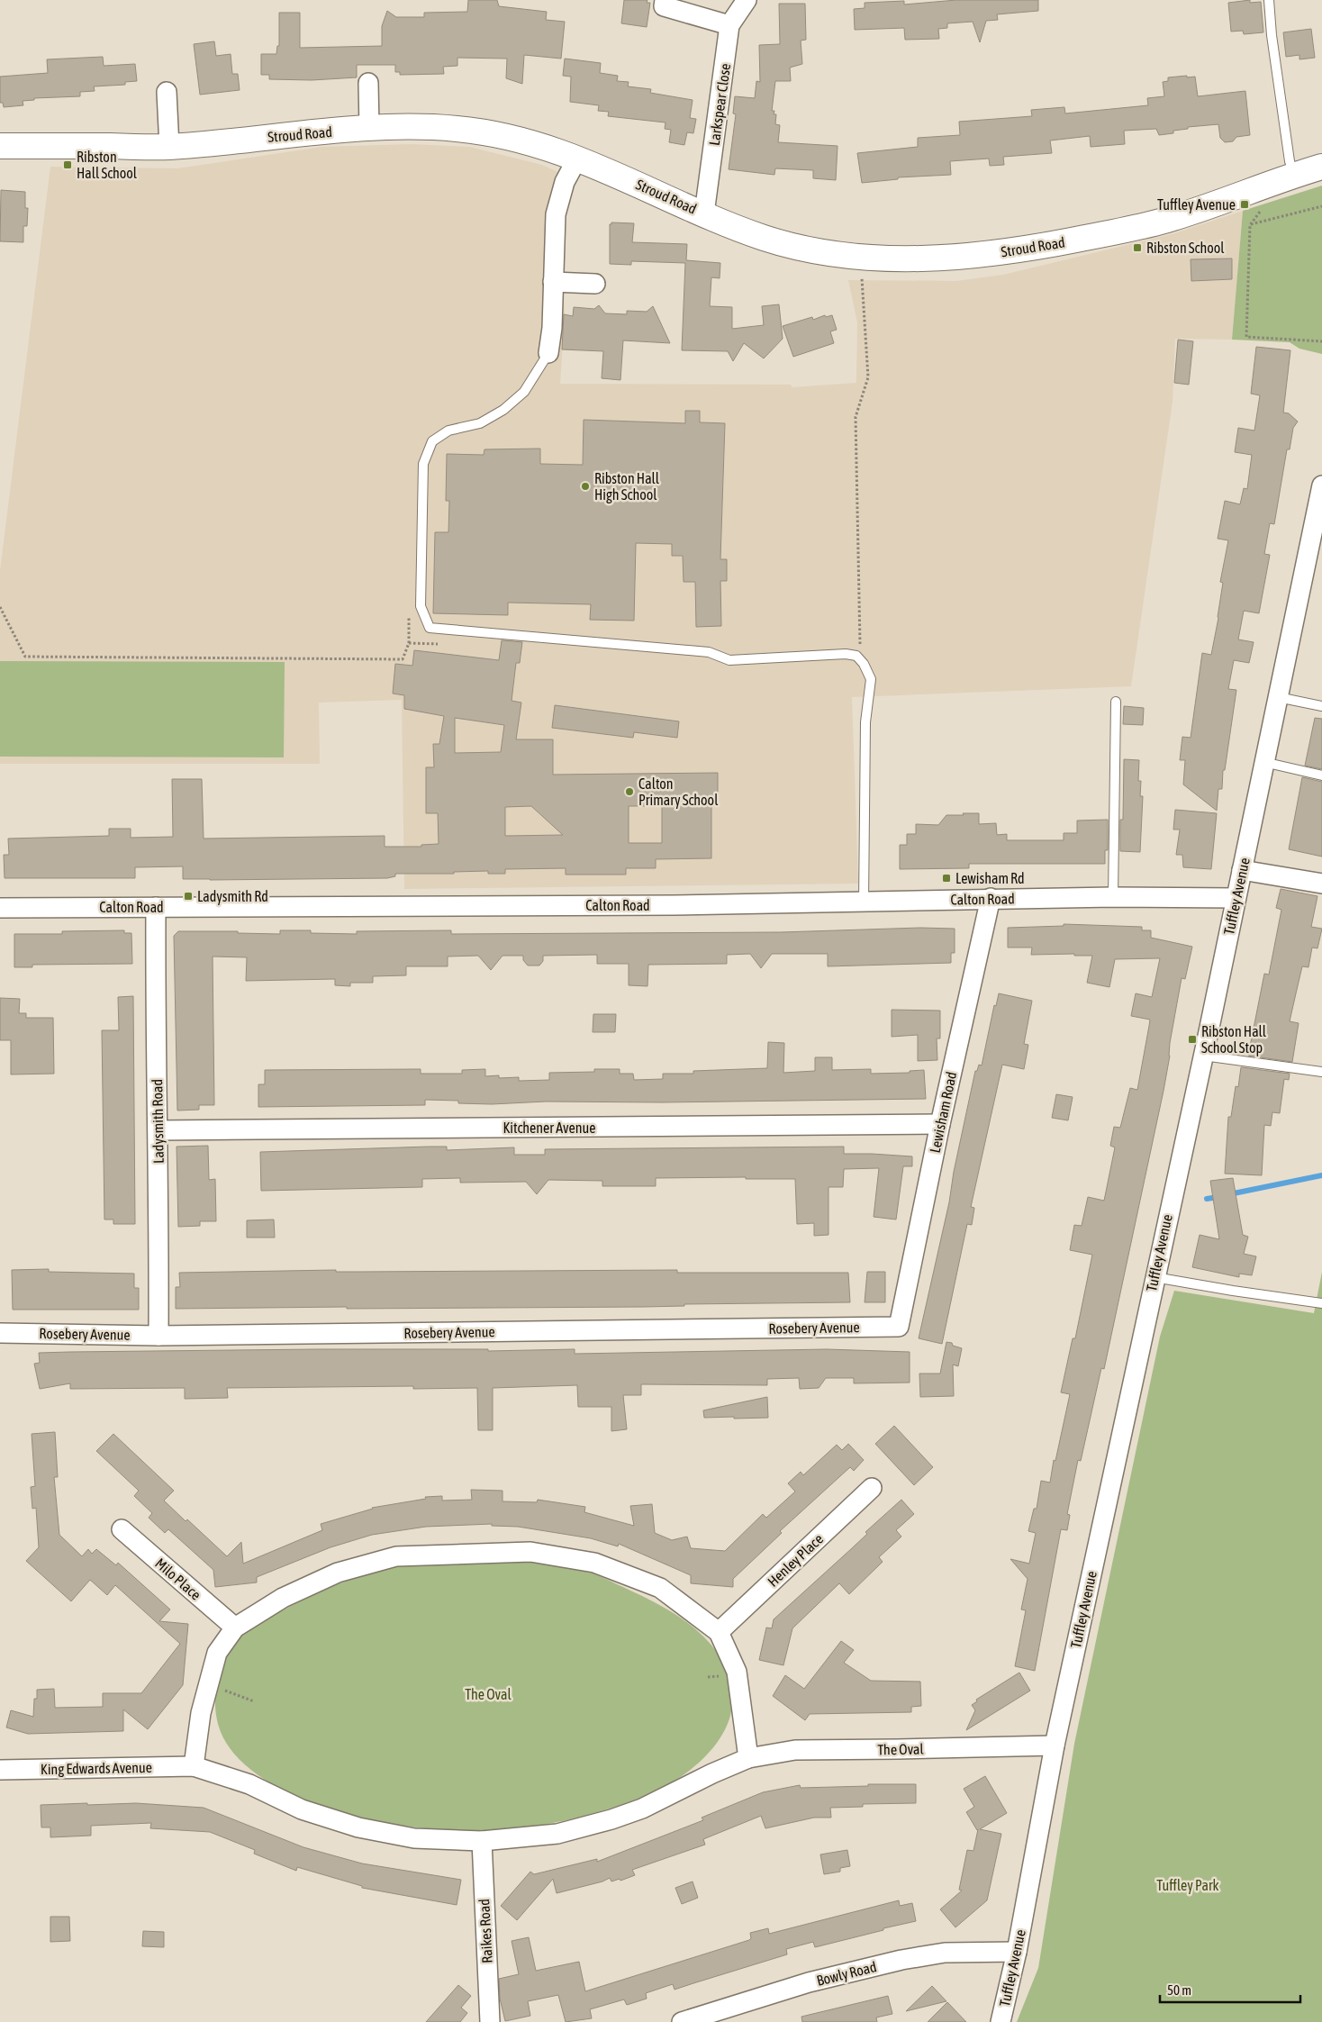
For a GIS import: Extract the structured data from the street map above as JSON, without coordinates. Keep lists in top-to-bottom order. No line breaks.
{"streets":{"main road":["Stroud Road"],"street":["Larkspear Close","Tuffley Avenue","Calton Road","Lewisham Road","Ladysmith Road","Kitchener Avenue","Rosebery Avenue","Henley Place","Milo Place","The Oval","King Edwards Avenue","Raikes Road","Bowly Road"]},"crossings":[["Larkspear Close","Stroud Road"],["Tuffley Avenue","Calton Road"],["Tuffley Avenue","The Oval"],["Tuffley Avenue","Bowly Road"],["Calton Road","Lewisham Road"],["Calton Road","Ladysmith Road"],["Lewisham Road","Kitchener Avenue"],["Lewisham Road","Rosebery Avenue"],["Ladysmith Road","Kitchener Avenue"],["Ladysmith Road","Rosebery Avenue"],["The Oval","King Edwards Avenue"],["The Oval","Raikes Road"]],"parks":["The Oval","Tuffley Park"],"places":{"transit":["Ribston Hall School","Tuffley Avenue","Ribston School","Lewisham Rd","Ladysmith Rd","Ribston Hall School Stop"],"other":["Ribston Hall High School","Calton Primary School"]},"scale_bar":"50 m"}
